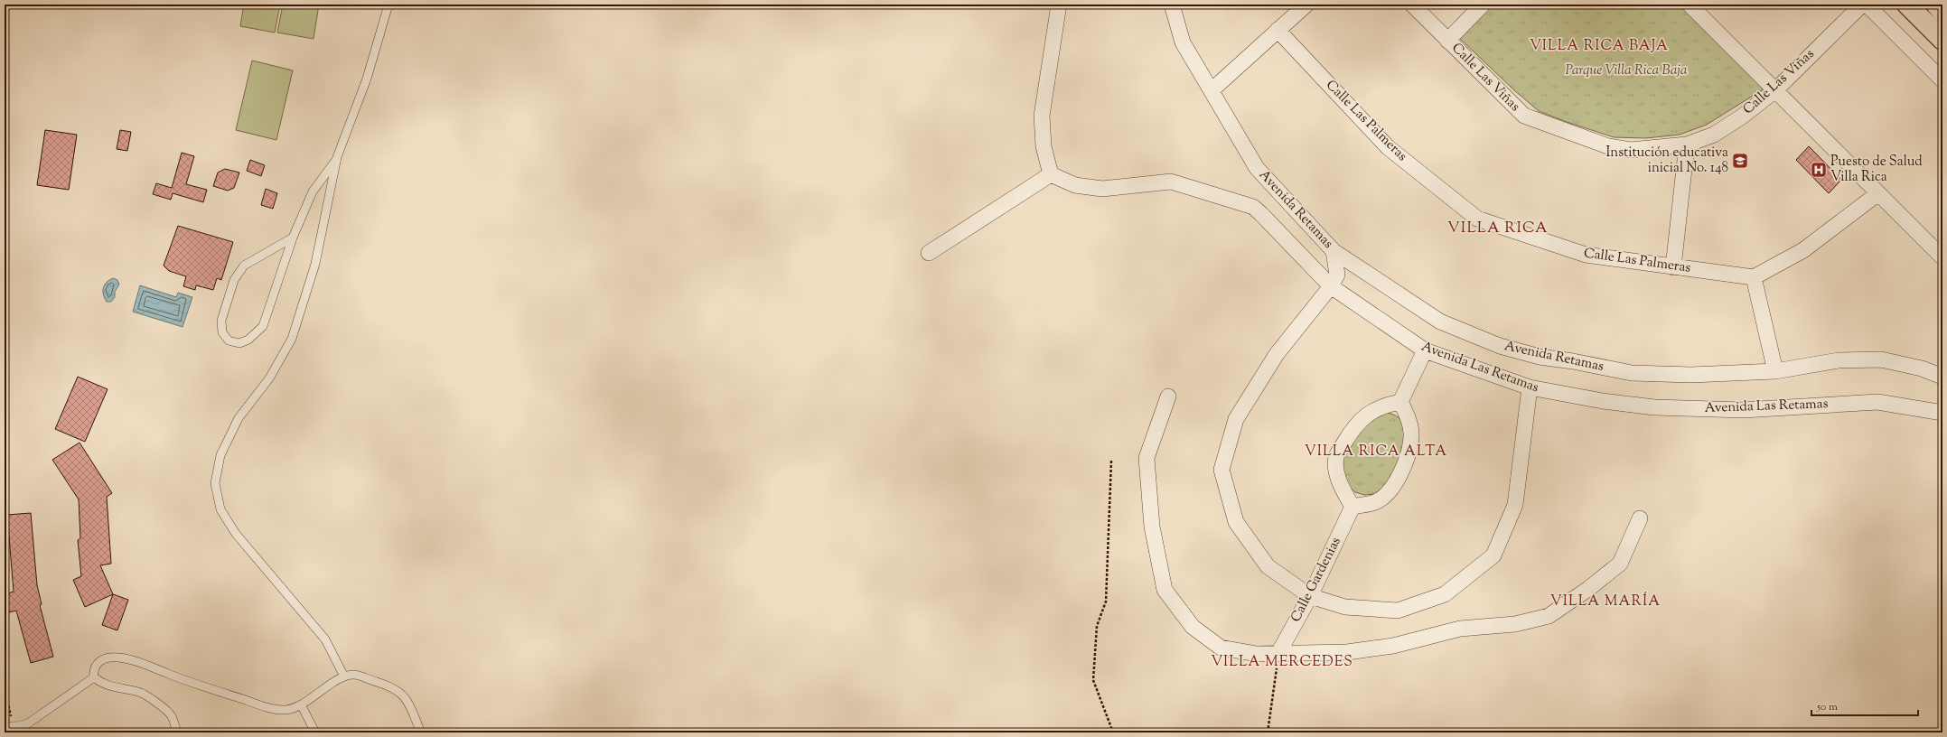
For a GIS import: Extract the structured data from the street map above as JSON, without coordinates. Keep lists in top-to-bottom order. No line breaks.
{"streets":{"street":["Calle Las Viñas","Calle Las Palmeras","Avenida Retamas","Avenida Las Retamas","Calle Gardenias"]},"districts":["VILLA RICA BAJA","VILLA RICA","VILLA RICA ALTA","VILLA MARÍA","VILLA MERCEDES"],"parks":["Parque Villa Rica Baja"],"places":{"school or university":["Institución educativa inicial No. 148"],"hospital":["Puesto de Salud Villa Rica"]},"scale_bar":"50 m"}
